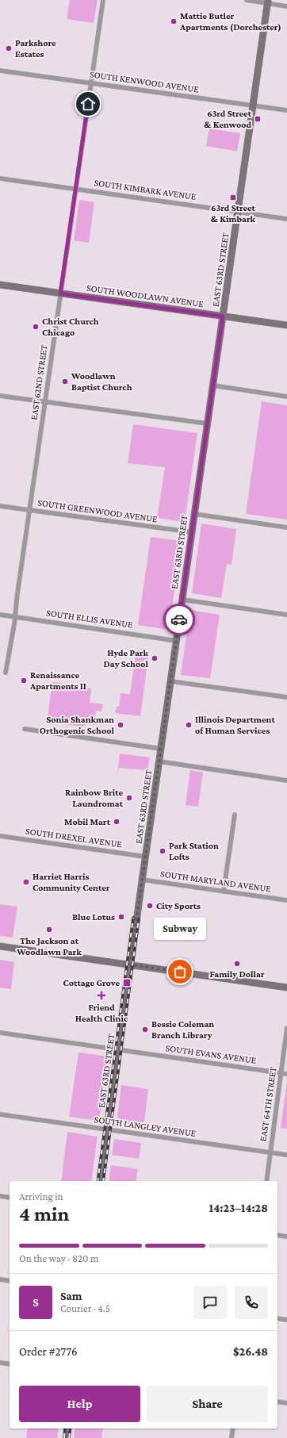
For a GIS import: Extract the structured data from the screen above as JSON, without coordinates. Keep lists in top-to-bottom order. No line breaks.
{"streets":{"main road":["EAST 63RD STREET","SOUTH WOODLAWN AVENUE"],"street":["SOUTH KENWOOD AVENUE","SOUTH KIMBARK AVENUE","EAST 62ND STREET","SOUTH GREENWOOD AVENUE","SOUTH ELLIS AVENUE","SOUTH DREXEL AVENUE","SOUTH MARYLAND AVENUE","SOUTH EVANS AVENUE","EAST 64TH STREET","SOUTH LANGLEY AVENUE"]},"crossings":[["SOUTH KENWOOD AVENUE","EAST 63RD STREET"],["SOUTH KENWOOD AVENUE","EAST 62ND STREET"],["SOUTH KIMBARK AVENUE","EAST 63RD STREET"],["SOUTH KIMBARK AVENUE","EAST 62ND STREET"],["EAST 63RD STREET","SOUTH WOODLAWN AVENUE"],["EAST 63RD STREET","SOUTH GREENWOOD AVENUE"],["EAST 63RD STREET","SOUTH ELLIS AVENUE"],["EAST 63RD STREET","SOUTH DREXEL AVENUE"],["EAST 63RD STREET","SOUTH MARYLAND AVENUE"],["EAST 63RD STREET","SOUTH EVANS AVENUE"],["EAST 63RD STREET","SOUTH LANGLEY AVENUE"],["SOUTH WOODLAWN AVENUE","EAST 62ND STREET"],["EAST 62ND STREET","SOUTH GREENWOOD AVENUE"],["EAST 62ND STREET","SOUTH ELLIS AVENUE"],["SOUTH EVANS AVENUE","EAST 64TH STREET"],["EAST 64TH STREET","SOUTH LANGLEY AVENUE"]],"places":{"other":["Mattie Butler Apartments (Dorchester)","Parkshore Estates","Christ Church Chicago","Woodlawn Baptist Church","Hyde Park Day School","Renaissance Apartments II","Sonia Shankman Orthogenic School","Illinois Department of Human Services","Rainbow Brite Laundromat","Mobil Mart","Park Station Lofts","Harriet Harris Community Center","City Sports","Blue Lotus","The Jackson at Woodlawn Park","Family Dollar","Subway","Bessie Coleman Branch Library"],"transit":["63rd Street & Kenwood","63rd Street & Kimbark","Cottage Grove"],"health":["Friend Health Clinic"]},"page":{"bubble":"Subway","heading":["4 min","Arriving in","14:23–14:28"],"panel":["Sam","Courier · 4.5","Order #2776","$26.48"],"bar":"On the way · 820 m","round":"S","buttons":["Help","Share"]}}
